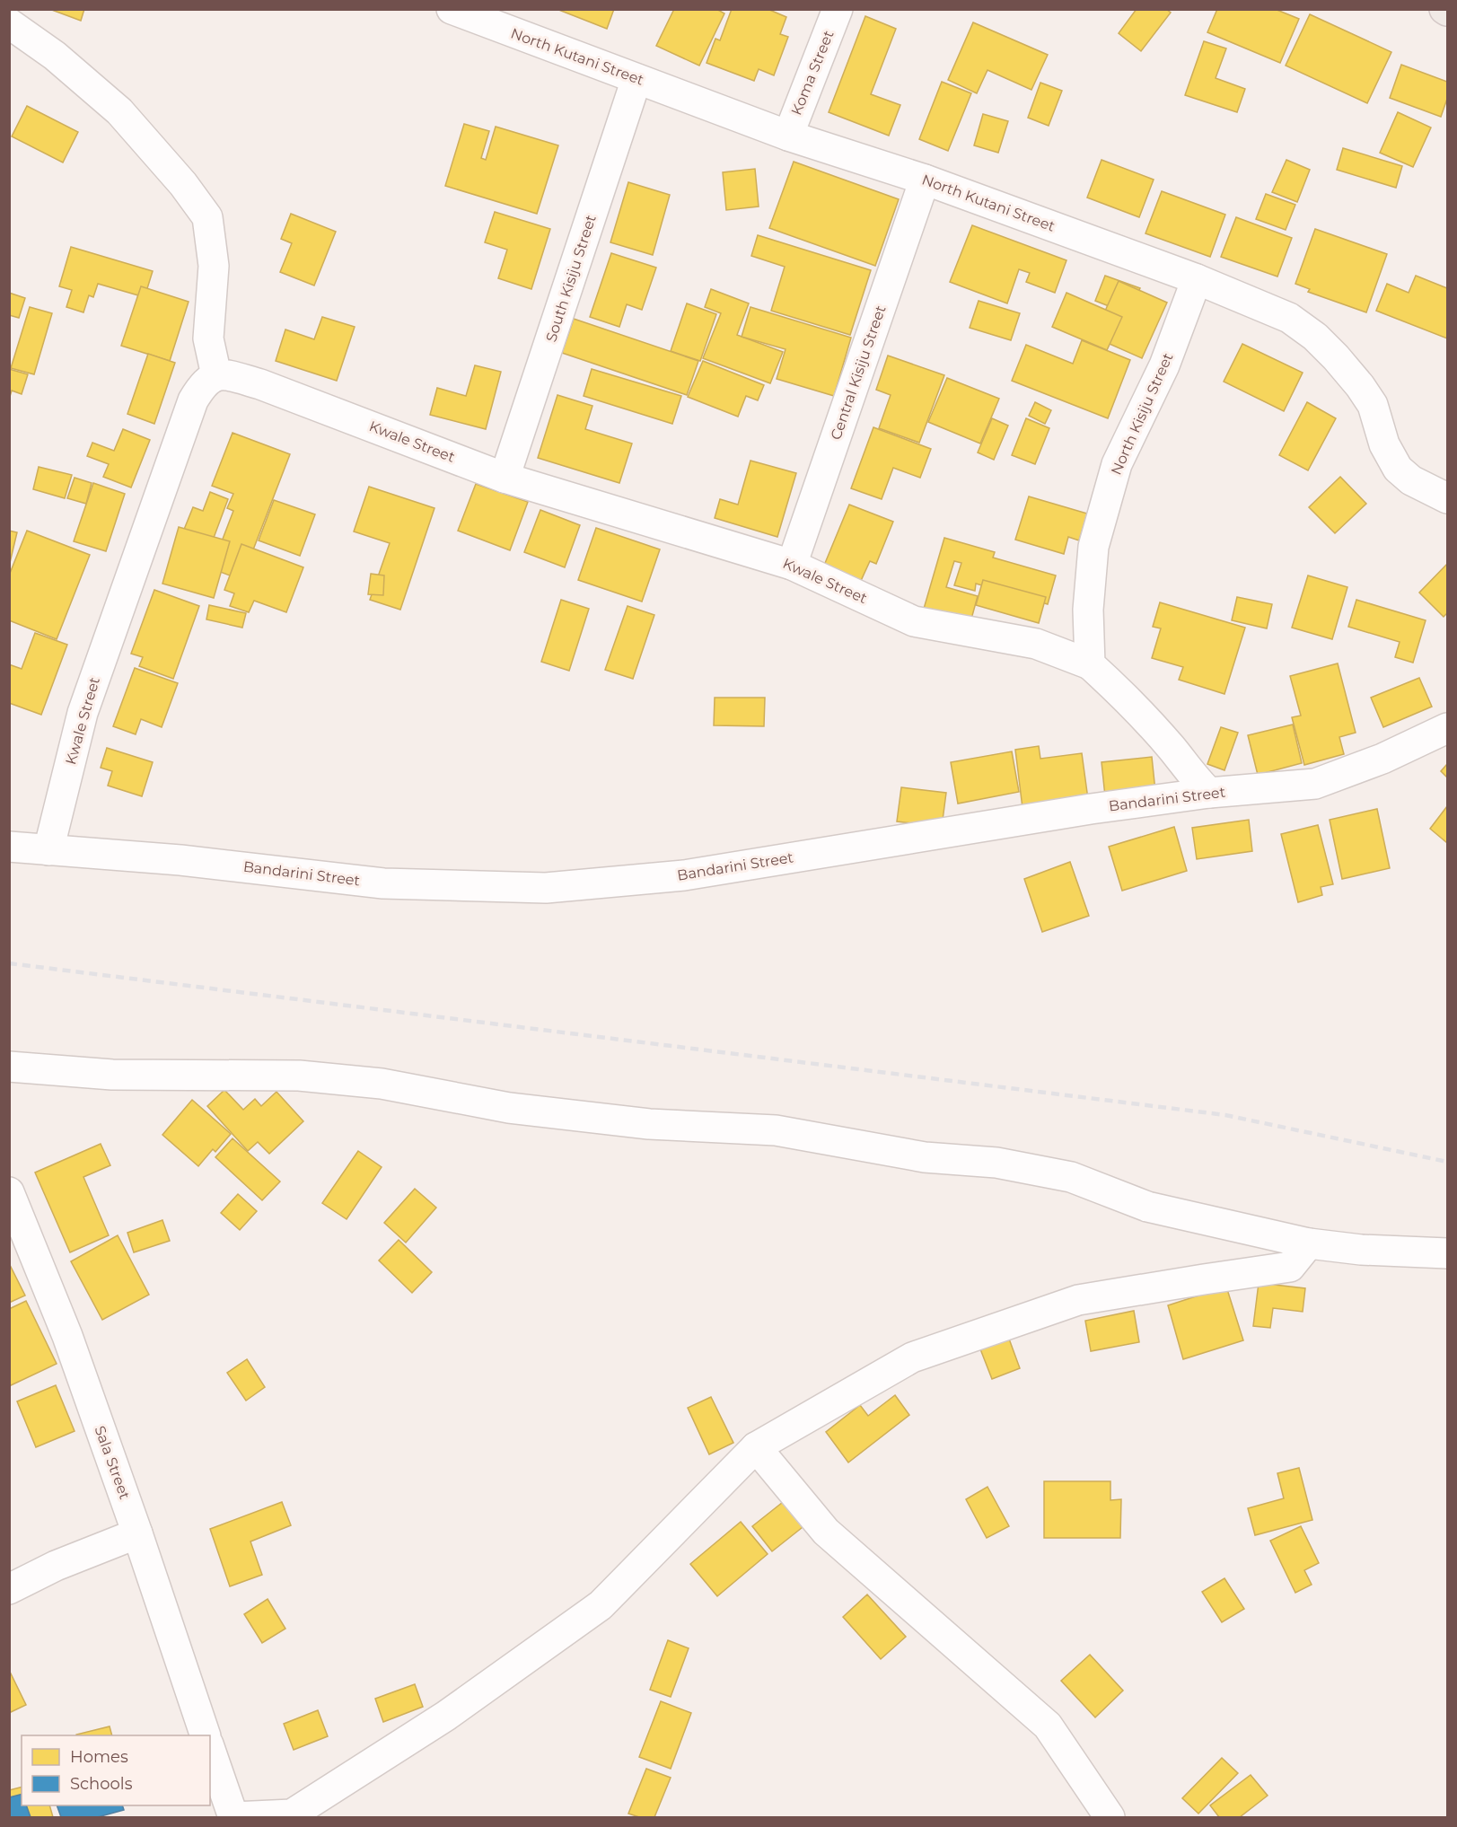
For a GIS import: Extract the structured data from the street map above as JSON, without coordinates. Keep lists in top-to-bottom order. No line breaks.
{"streets":{"street":["North Kutani Street","Koma Street","South Kisiju Street","Central Kisiju Street","North Kisiju Street","Kwale Street","Bandarini Street","Sala Street"]},"crossings":[["North Kutani Street","Koma Street"],["North Kutani Street","South Kisiju Street"],["North Kutani Street","Central Kisiju Street"],["North Kutani Street","North Kisiju Street"],["South Kisiju Street","Kwale Street"],["Central Kisiju Street","Kwale Street"],["North Kisiju Street","Kwale Street"],["Kwale Street","Bandarini Street"]],"legend":["Homes","Schools"]}
